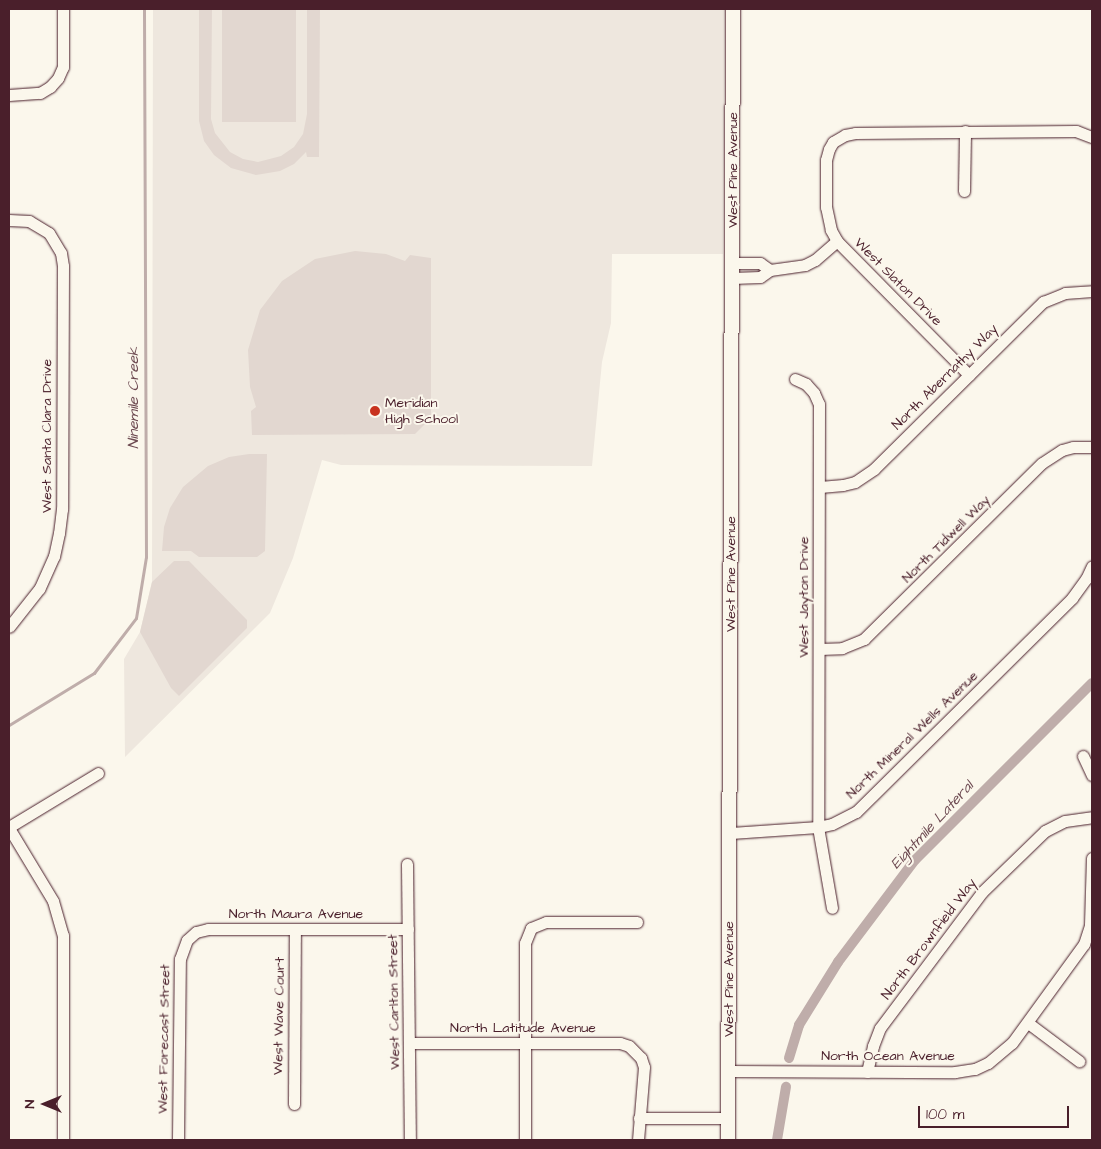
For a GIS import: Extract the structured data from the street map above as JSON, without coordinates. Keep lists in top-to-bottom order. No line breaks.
{"streets":{"street":["West Pine Avenue","West Slaton Drive","North Abernathy Way","West Santa Clara Drive","North Tidwell Way","West Jayton Drive","North Mineral Wells Avenue","North Maura Avenue","North Brownfield Way","West Carlton Street","West Wave Court","North Latitude Avenue","West Forecast Street","North Ocean Avenue"]},"crossings":[["West Pine Avenue","North Mineral Wells Avenue"],["West Pine Avenue","North Ocean Avenue"],["West Slaton Drive","North Abernathy Way"],["North Abernathy Way","West Jayton Drive"],["North Tidwell Way","West Jayton Drive"],["West Jayton Drive","North Mineral Wells Avenue"],["North Maura Avenue","West Carlton Street"],["North Maura Avenue","West Wave Court"],["North Maura Avenue","West Forecast Street"],["North Brownfield Way","North Ocean Avenue"],["West Carlton Street","North Latitude Avenue"]],"water":["Ninemile Creek","Eightmile Lateral"],"places":["Meridian High School"],"scale_bar":"100 m","north":"left"}
